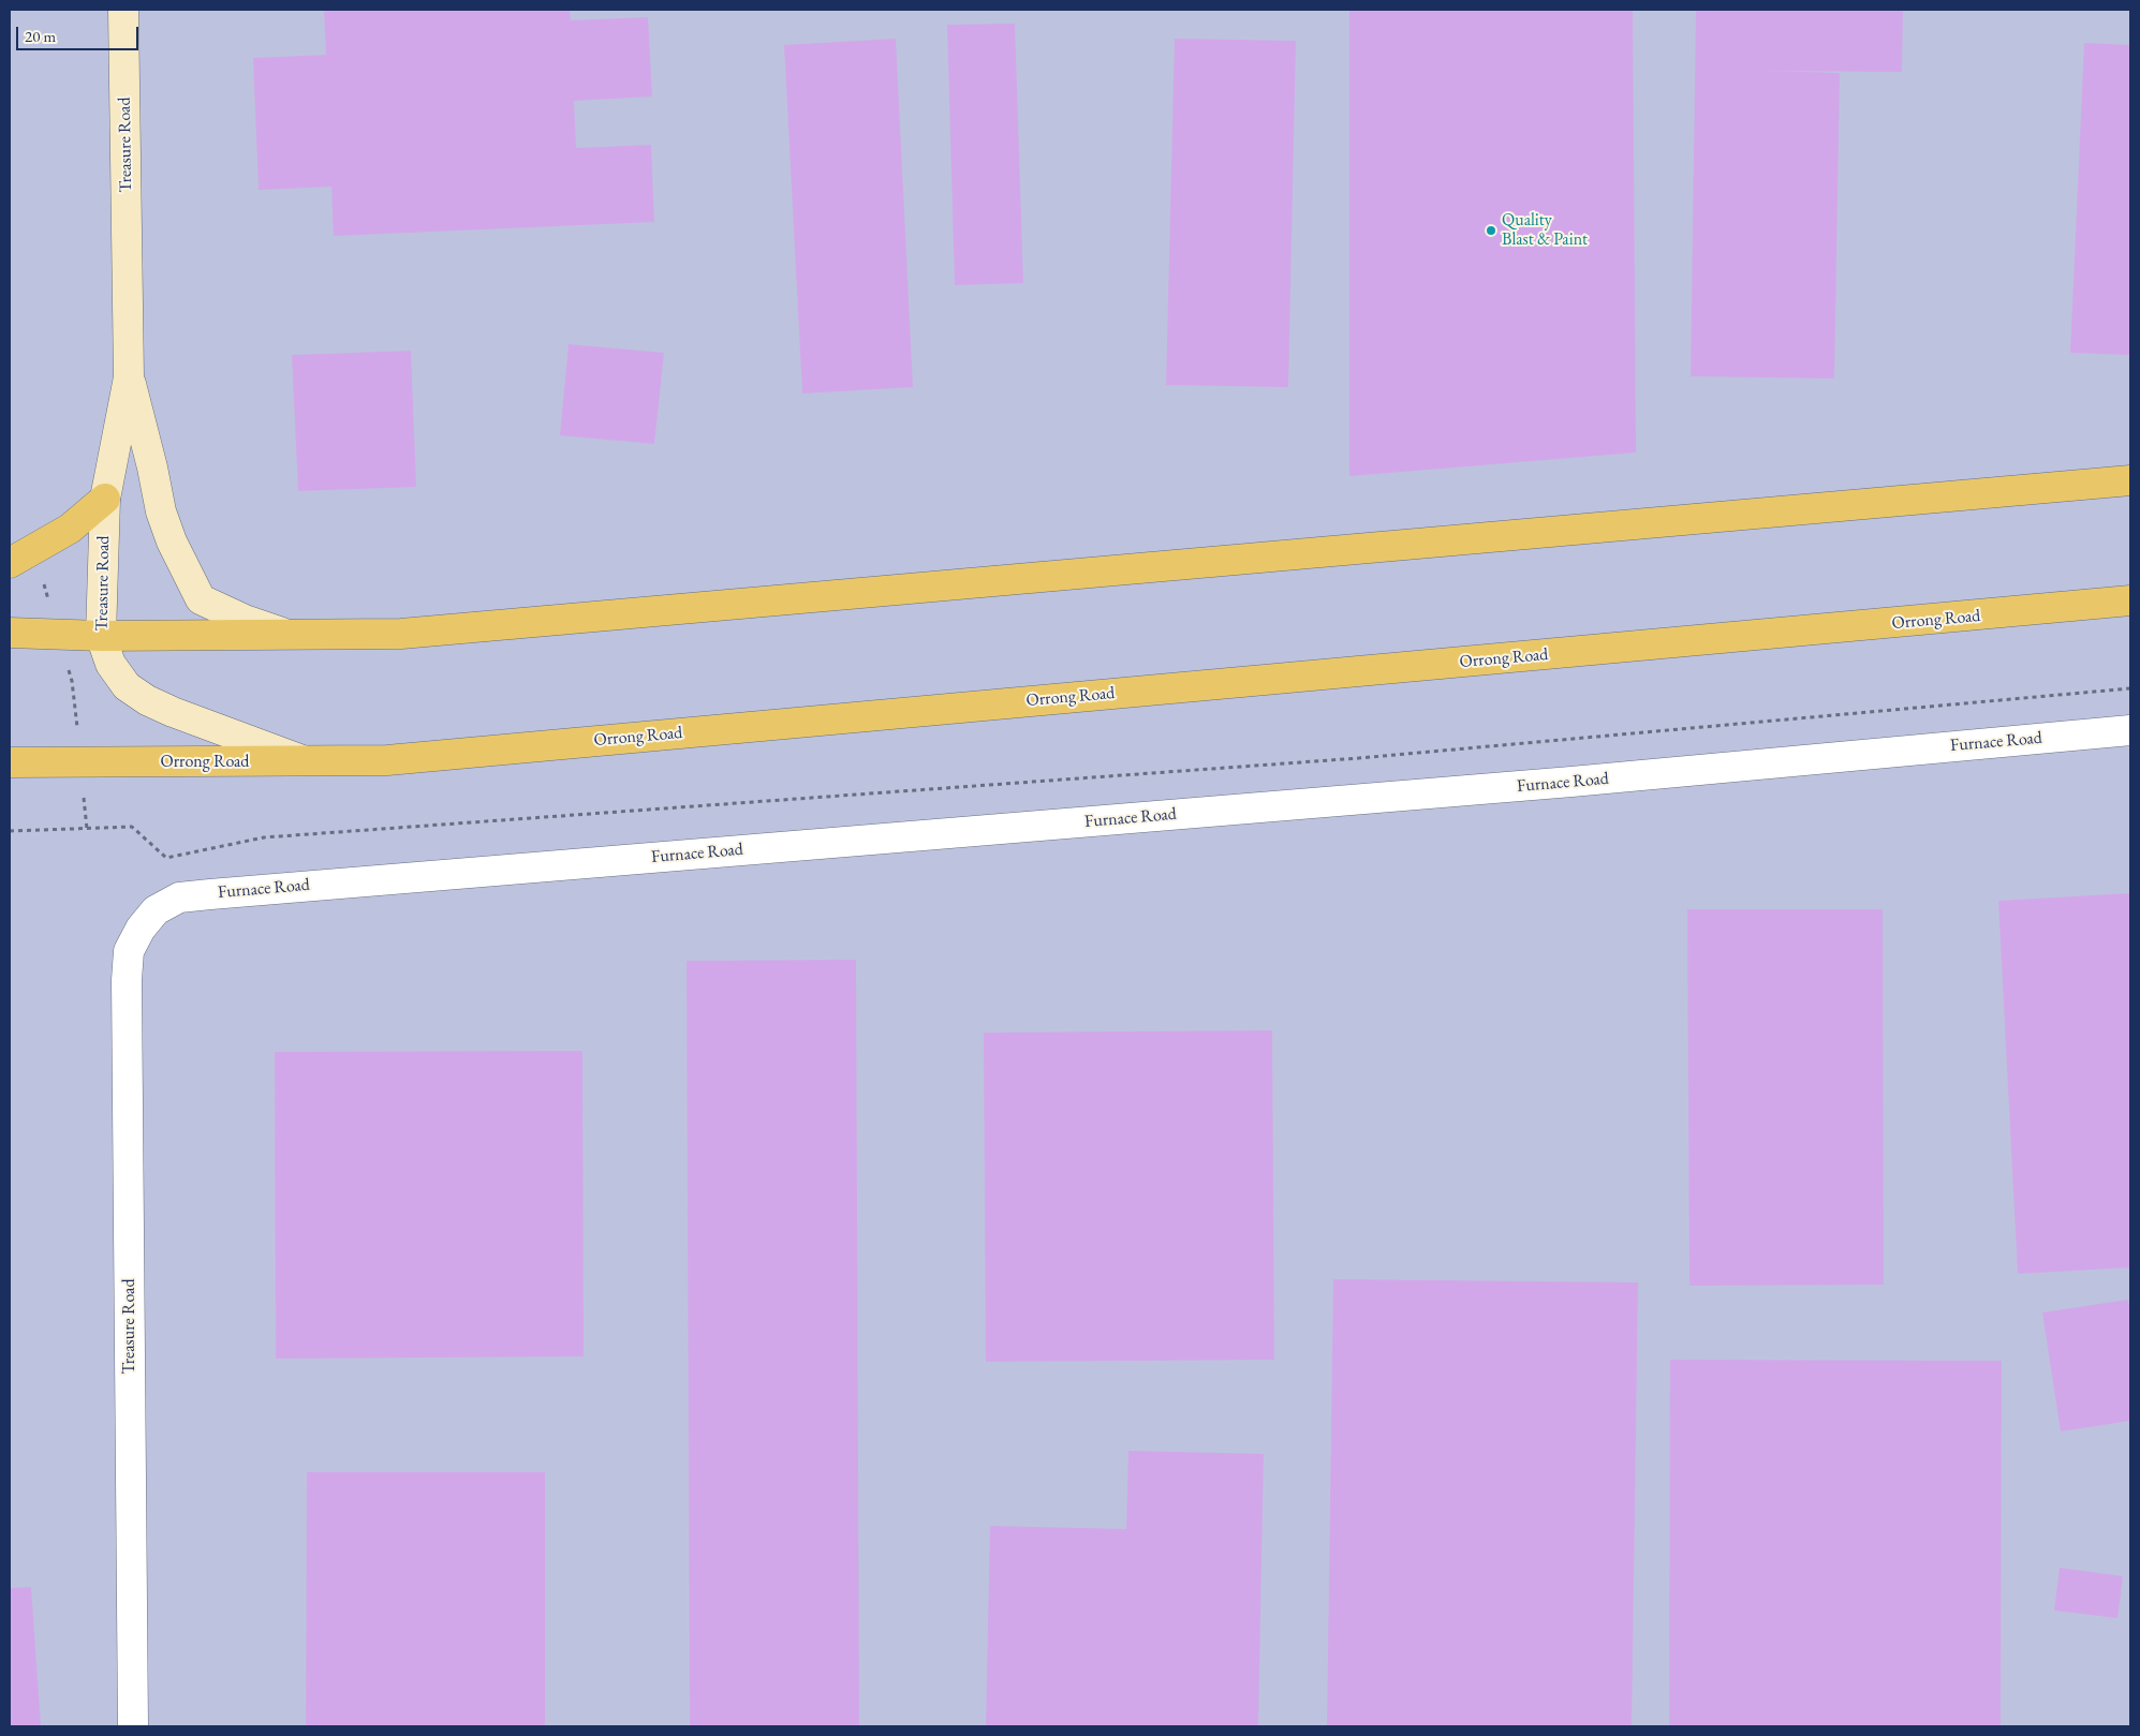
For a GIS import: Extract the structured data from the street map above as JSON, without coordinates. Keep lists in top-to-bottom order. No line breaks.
{"streets":{"highway":["Orrong Road"],"street":["Treasure Road","Furnace Road"]},"crossings":[["Treasure Road","Orrong Road"],["Treasure Road","Furnace Road"]],"places":["Quality Blast & Paint"],"scale_bar":"20 m"}
